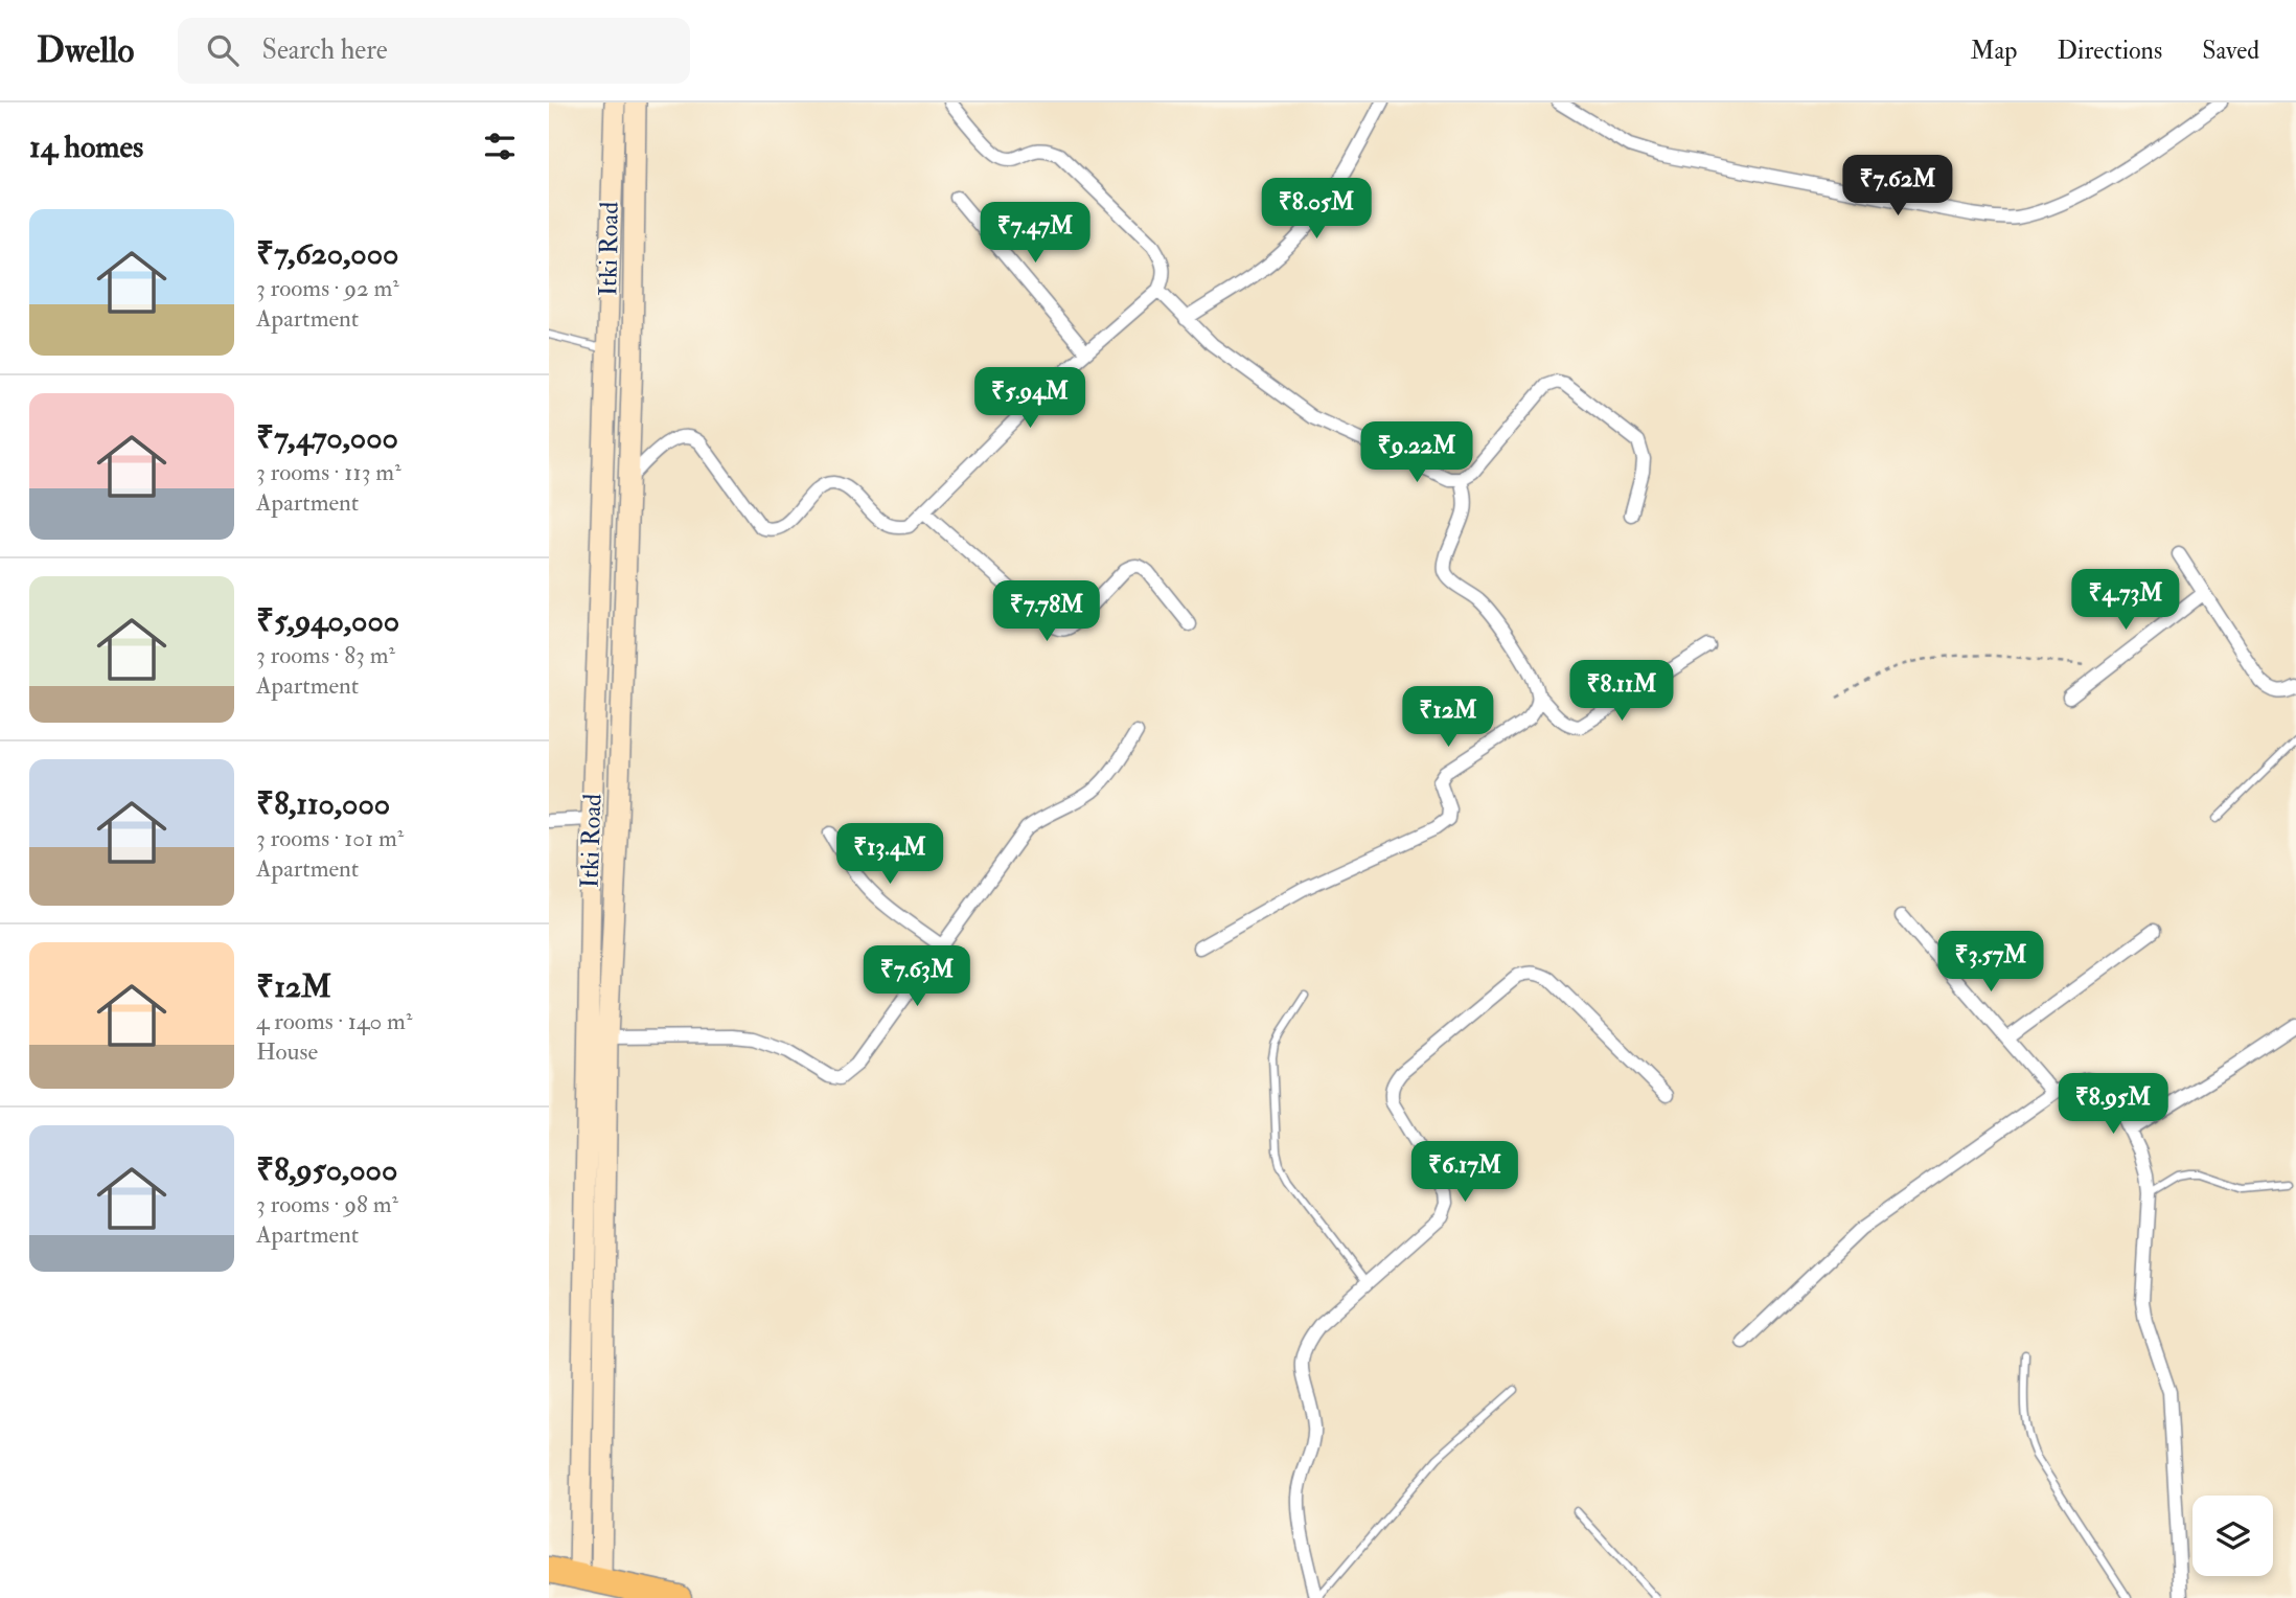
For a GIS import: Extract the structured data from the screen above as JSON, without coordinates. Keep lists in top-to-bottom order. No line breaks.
{"streets":{"main road":["Itki Road"]},"page":{"header":"Dwello","search":"Search here","nav":["Map","Directions","Saved"],"heading":"14 homes","price":["₹7.62M","₹8.05M","₹7.47M","₹5.94M","₹9.22M","₹4.73M","₹7.78M","₹8.11M","₹12M","₹13.4M","₹3.57M","₹7.63M","₹8.95M","₹6.17M"],"list":[{"name":"₹7,620,000","note":"3 rooms · 92 m² · Apartment"},{"name":"₹7,470,000","note":"3 rooms · 113 m² · Apartment"},{"name":"₹5,940,000","note":"3 rooms · 83 m² · Apartment"},{"name":"₹8,110,000","note":"3 rooms · 101 m² · Apartment"},{"name":"₹12M","note":"4 rooms · 140 m² · House"},{"name":"₹8,950,000","note":"3 rooms · 98 m² · Apartment"}]}}
